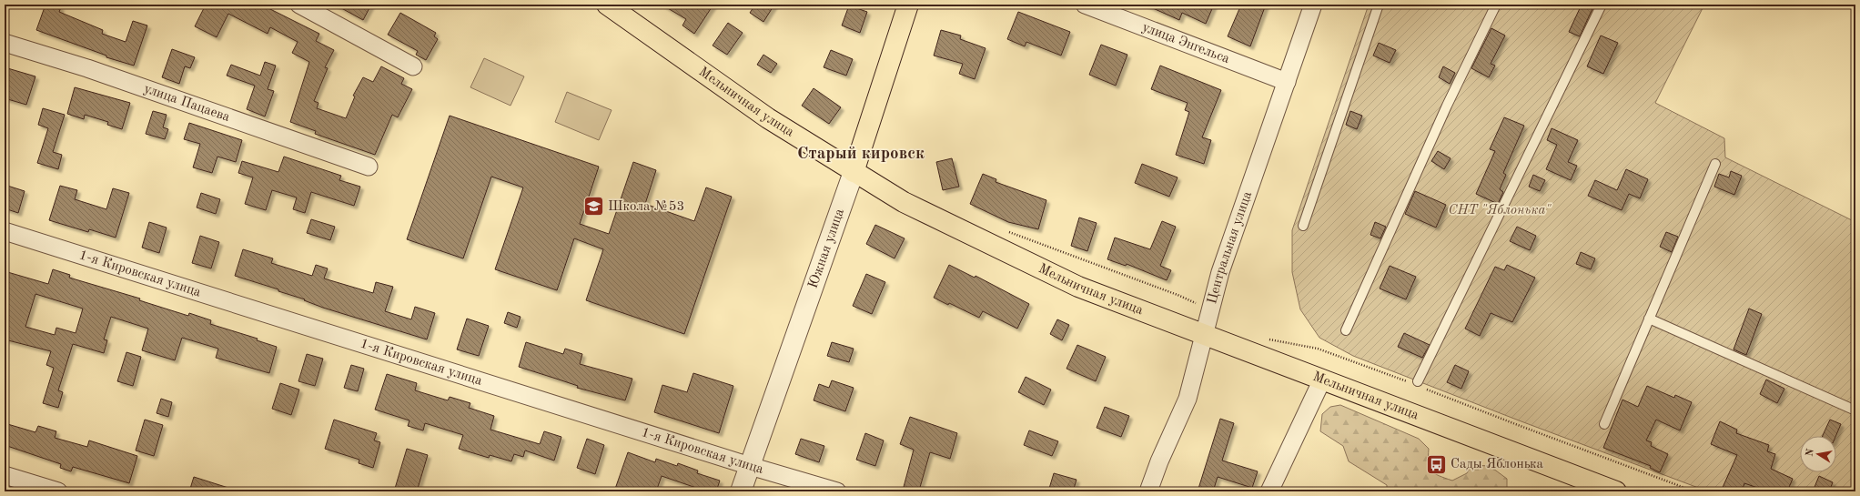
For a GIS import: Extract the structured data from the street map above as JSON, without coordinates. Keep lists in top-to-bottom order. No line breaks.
{"streets":{"main road":["Мельничная улица","Южная улица"],"street":["улица Энгельса","улица Пацаева","Центральная улица","1-я Кировская улица"]},"crossings":[["улица Энгельса","Центральная улица"],["Мельничная улица","Южная улица"],["Мельничная улица","Центральная улица"],["Южная улица","1-я Кировская улица"]],"districts":["Старый кировск"],"parks":["СНТ \"Яблонька\""],"places":{"school or university":["Школа №53"],"bus stop":["Сады Яблонька"]},"north":"left"}
